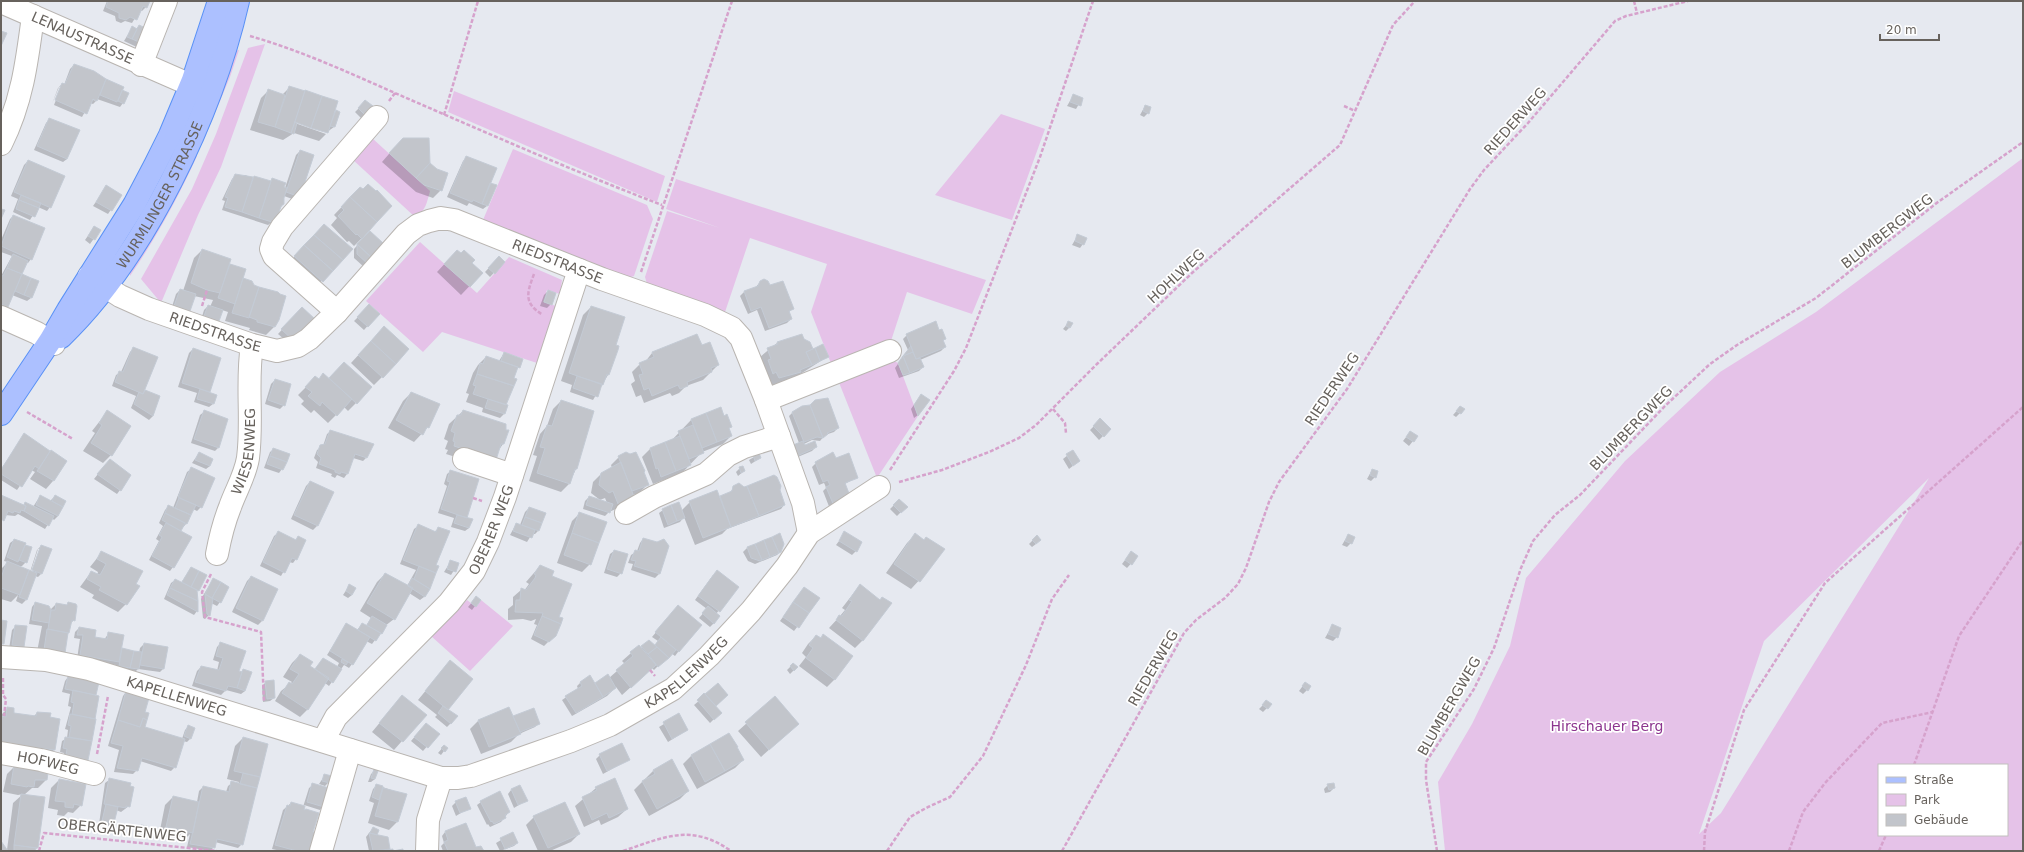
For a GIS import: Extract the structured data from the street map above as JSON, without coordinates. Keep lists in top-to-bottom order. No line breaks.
{"streets":{"main road":["WURMLINGER STRASSE"],"street":["LENAUSTRASSE","RIEDSTRASSE","WIESENWEG","OBERER WEG","KAPELLENWEG","HOFWEG"],"path":["RIEDERWEG","BLUMBERGWEG","HOHLWEG","OBERGÄRTENWEG"]},"crossings":[["LENAUSTRASSE","WURMLINGER STRASSE"],["WURMLINGER STRASSE","RIEDSTRASSE"],["RIEDSTRASSE","WIESENWEG"],["RIEDSTRASSE","OBERER WEG"],["RIEDSTRASSE","KAPELLENWEG"],["HOHLWEG","KAPELLENWEG"],["OBERER WEG","KAPELLENWEG"]],"parks":["Hirschauer Berg"],"legend":["Straße","Park","Gebäude"],"scale_bar":"20 m"}
